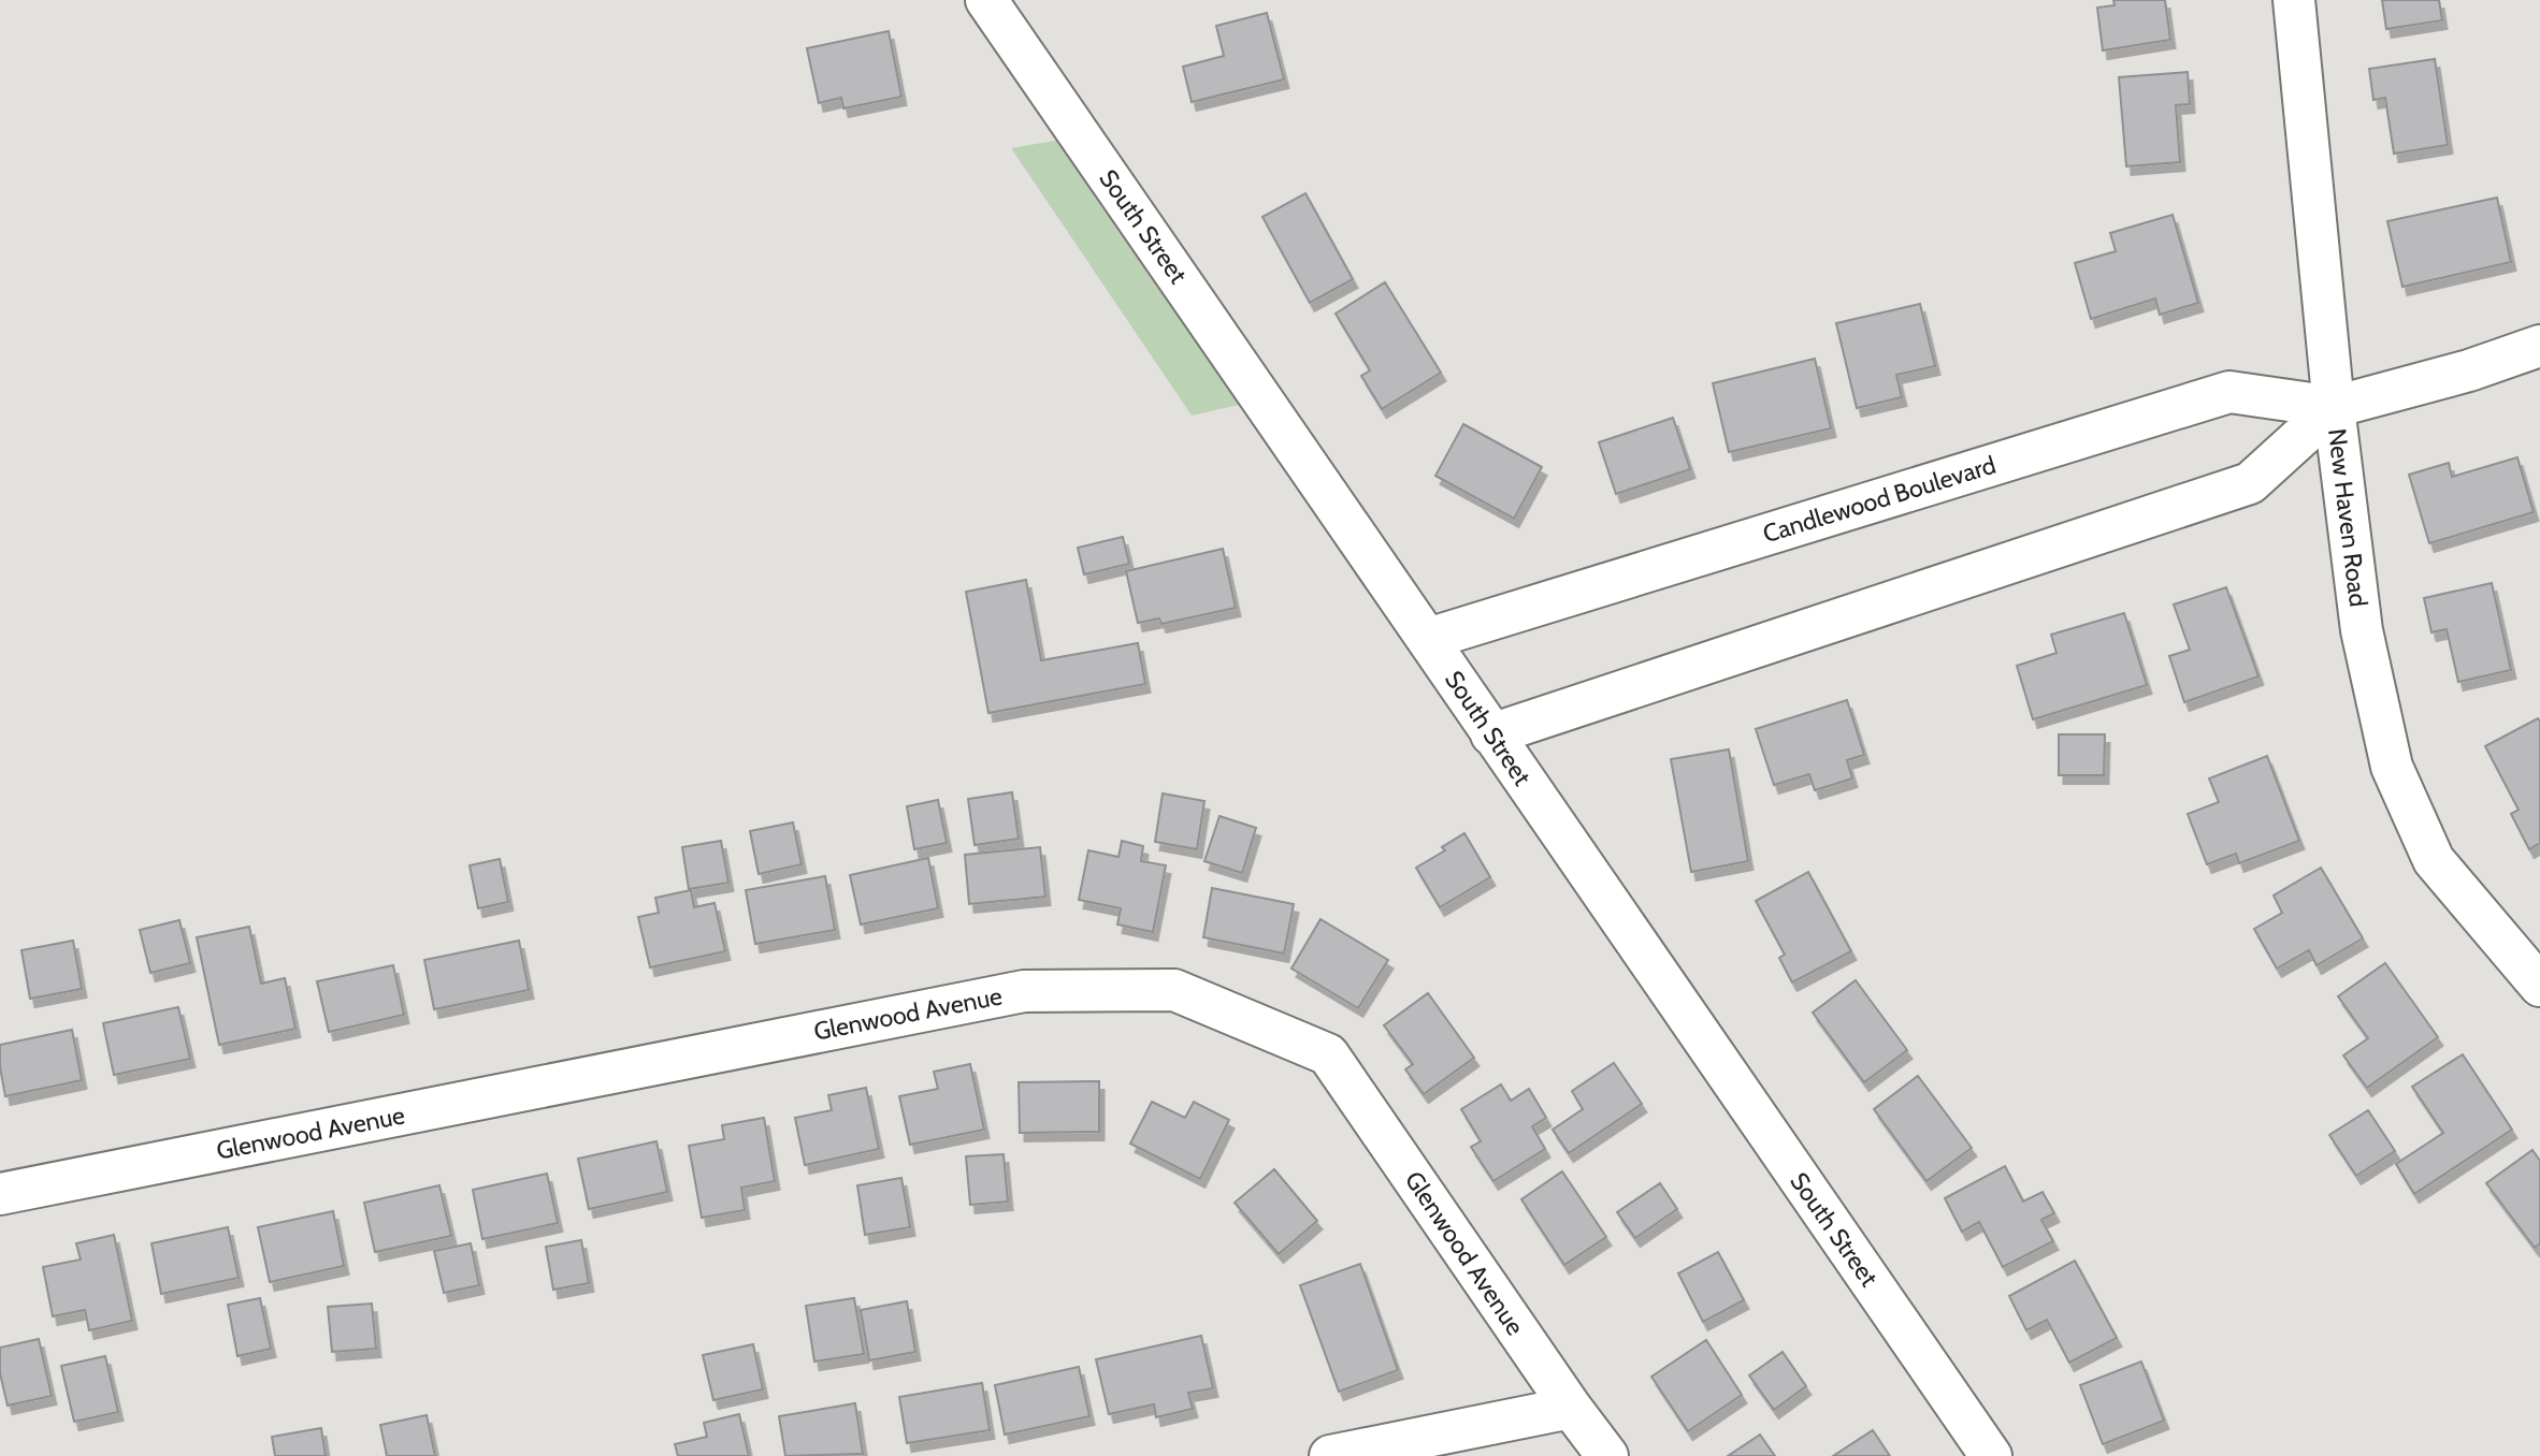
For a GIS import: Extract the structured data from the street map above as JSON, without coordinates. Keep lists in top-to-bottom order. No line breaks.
{"streets":{"street":["South Street","Candlewood Boulevard","New Haven Road","Glenwood Avenue"]},"crossings":[["South Street","Candlewood Boulevard"],["Candlewood Boulevard","New Haven Road"]]}
